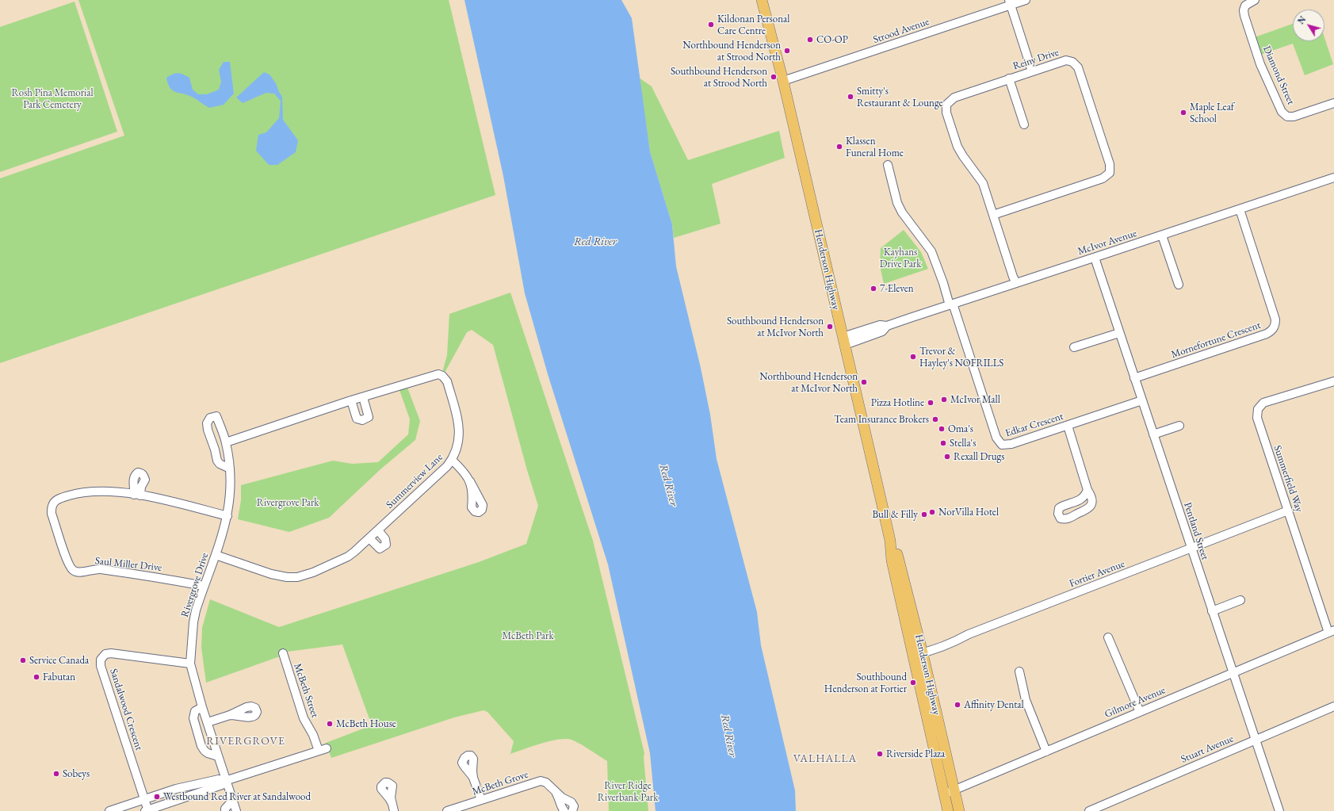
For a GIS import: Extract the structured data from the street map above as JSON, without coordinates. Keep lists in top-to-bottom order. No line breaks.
{"streets":{"main road":["Henderson Highway"],"street":["Strood Avenue","Reiny Drive","Diamond Street","McIvor Avenue","Mornefortune Crescent","Edkar Crescent","Summerfield Way","Summerview Lane","Pentland Street","Saul Miller Drive","Fortier Avenue","Rivergrove Drive","McBeth Street","Gilmore Avenue","Sandalwood Crescent","Stuart Avenue","McBeth Grove"]},"crossings":[["Strood Avenue","Henderson Highway"],["Reiny Drive","McIvor Avenue"],["McIvor Avenue","Henderson Highway"],["McIvor Avenue","Mornefortune Crescent"],["McIvor Avenue","Edkar Crescent"],["McIvor Avenue","Pentland Street"],["Henderson Highway","Fortier Avenue"],["Henderson Highway","Gilmore Avenue"],["Mornefortune Crescent","Pentland Street"],["Edkar Crescent","Pentland Street"],["Summerfield Way","Fortier Avenue"],["Summerfield Way","Gilmore Avenue"],["Summerview Lane","Rivergrove Drive"],["Pentland Street","Fortier Avenue"],["Pentland Street","Gilmore Avenue"],["Pentland Street","Stuart Avenue"],["Saul Miller Drive","Rivergrove Drive"],["Rivergrove Drive","McBeth Street"],["Rivergrove Drive","Sandalwood Crescent"]],"districts":["RIVERGROVE","VALHALLA"],"water":["Red River"],"parks":["Rosh Pina Memorial Park Cemetery","Kayhans Drive Park","Rivergrove Park","McBeth Park","River Ridge Riverbank Park"],"places":["Kildonan Personal Care Centre","CO-OP","Northbound Henderson at Strood North","Southbound Henderson at Strood North","Smitty's Restaurant & Lounge","Maple Leaf School","Klassen Funeral Home","7-Eleven","Southbound Henderson at McIvor North","Trevor & Hayley's NOFRILLS","Northbound Henderson at McIvor North","McIvor Mall","Pizza Hotline","Team Insurance Brokers","Oma's","Stella's","Rexall Drugs","NorVilla Hotel","Bull & Filly","Service Canada","Fabutan","Southbound Henderson at Fortier","Affinity Dental","McBeth House","Riverside Plaza","Sobeys","Westbound Red River at Sandalwood"],"north":"top left"}
